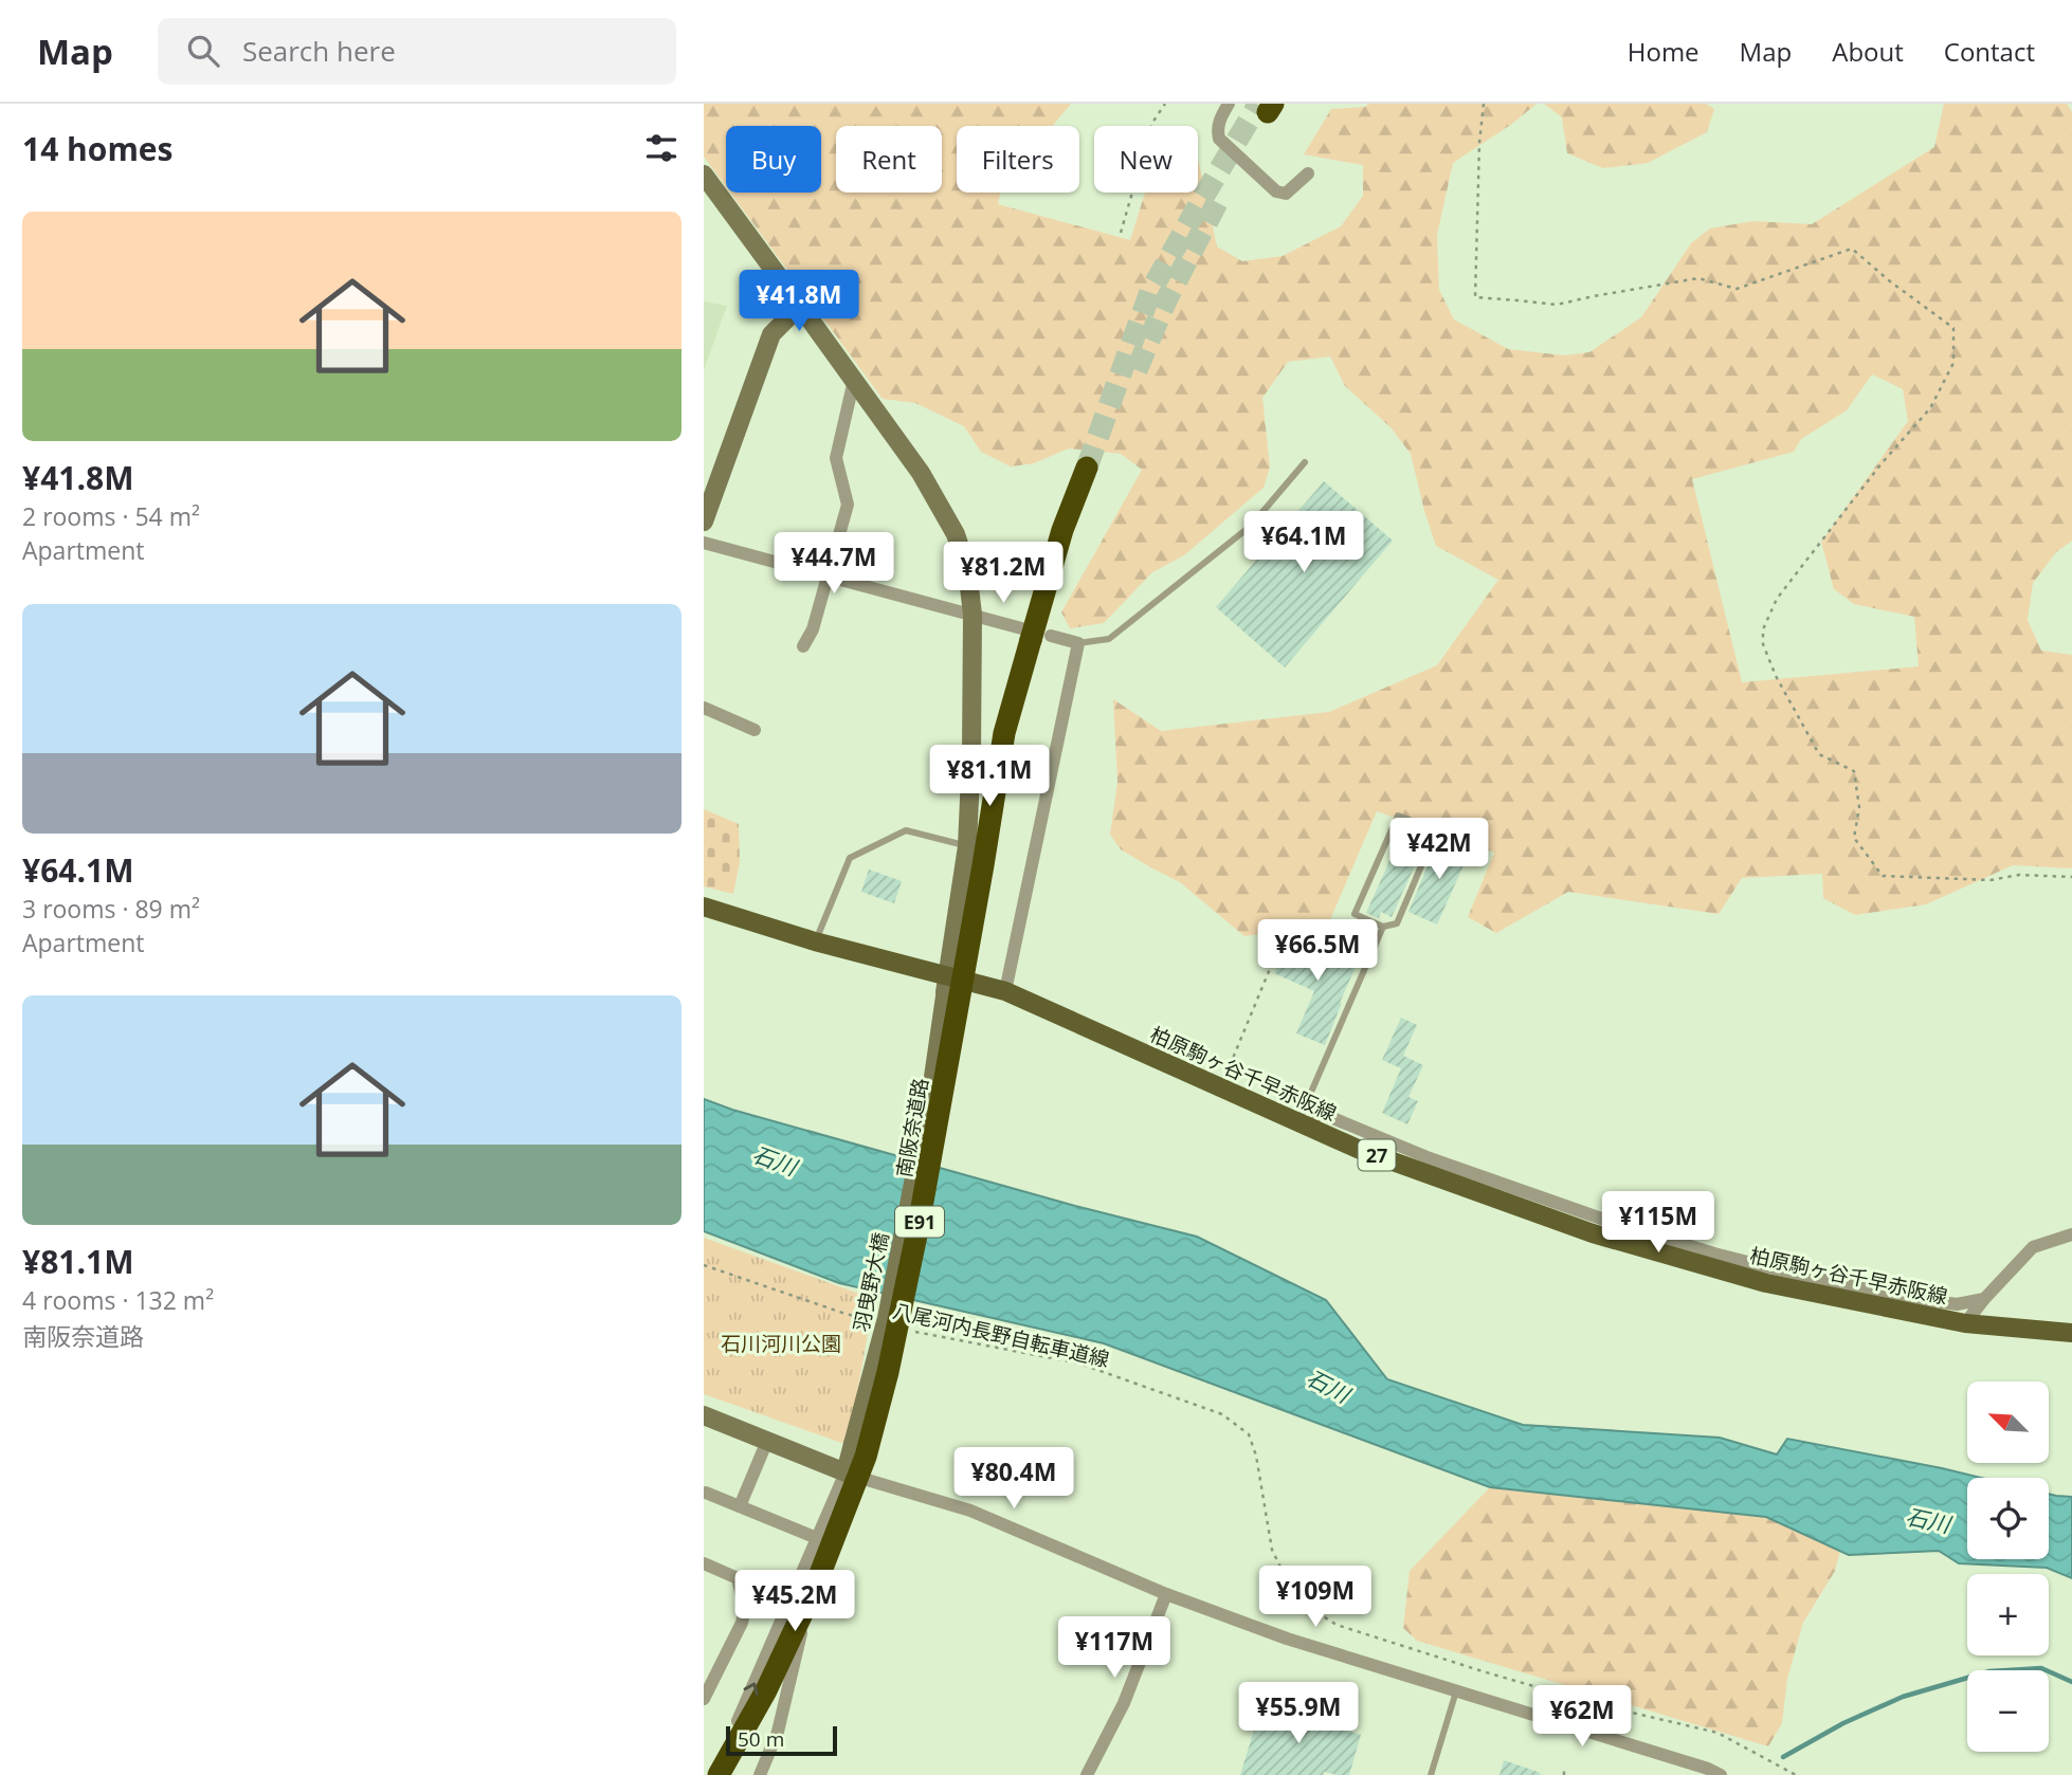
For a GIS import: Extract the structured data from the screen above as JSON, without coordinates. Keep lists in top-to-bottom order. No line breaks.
{"streets":{"highway":["南阪奈道路","E91"],"main road":["柏原駒ヶ谷千早赤阪線","27"],"street":["羽曳野大橋"],"path":["八尾河内長野自転車道線"]},"crossings":[["柏原駒ヶ谷千早赤阪線","羽曳野大橋"]],"water":["石川"],"parks":["石川河川公園"],"scale_bar":"50 m","north":"top left","page":{"header":"Map","search":"Search here","nav":["Home","Map","About","Contact"],"heading":"14 homes","chip":["Buy","Rent","Filters","New"],"list":[{"name":"¥41.8M","note":"2 rooms · 54 m² · Apartment"},{"name":"¥64.1M","note":"3 rooms · 89 m² · Apartment"},{"name":"¥81.1M","note":"4 rooms · 132 m² · 南阪奈道路"}],"price":["¥41.8M","¥64.1M","¥44.7M","¥81.2M","¥81.1M","¥42M","¥66.5M","¥115M","¥80.4M","¥109M","¥45.2M","¥117M","¥55.9M","¥62M"],"map_buttons":["+","−"],"scale":"50 m"}}
